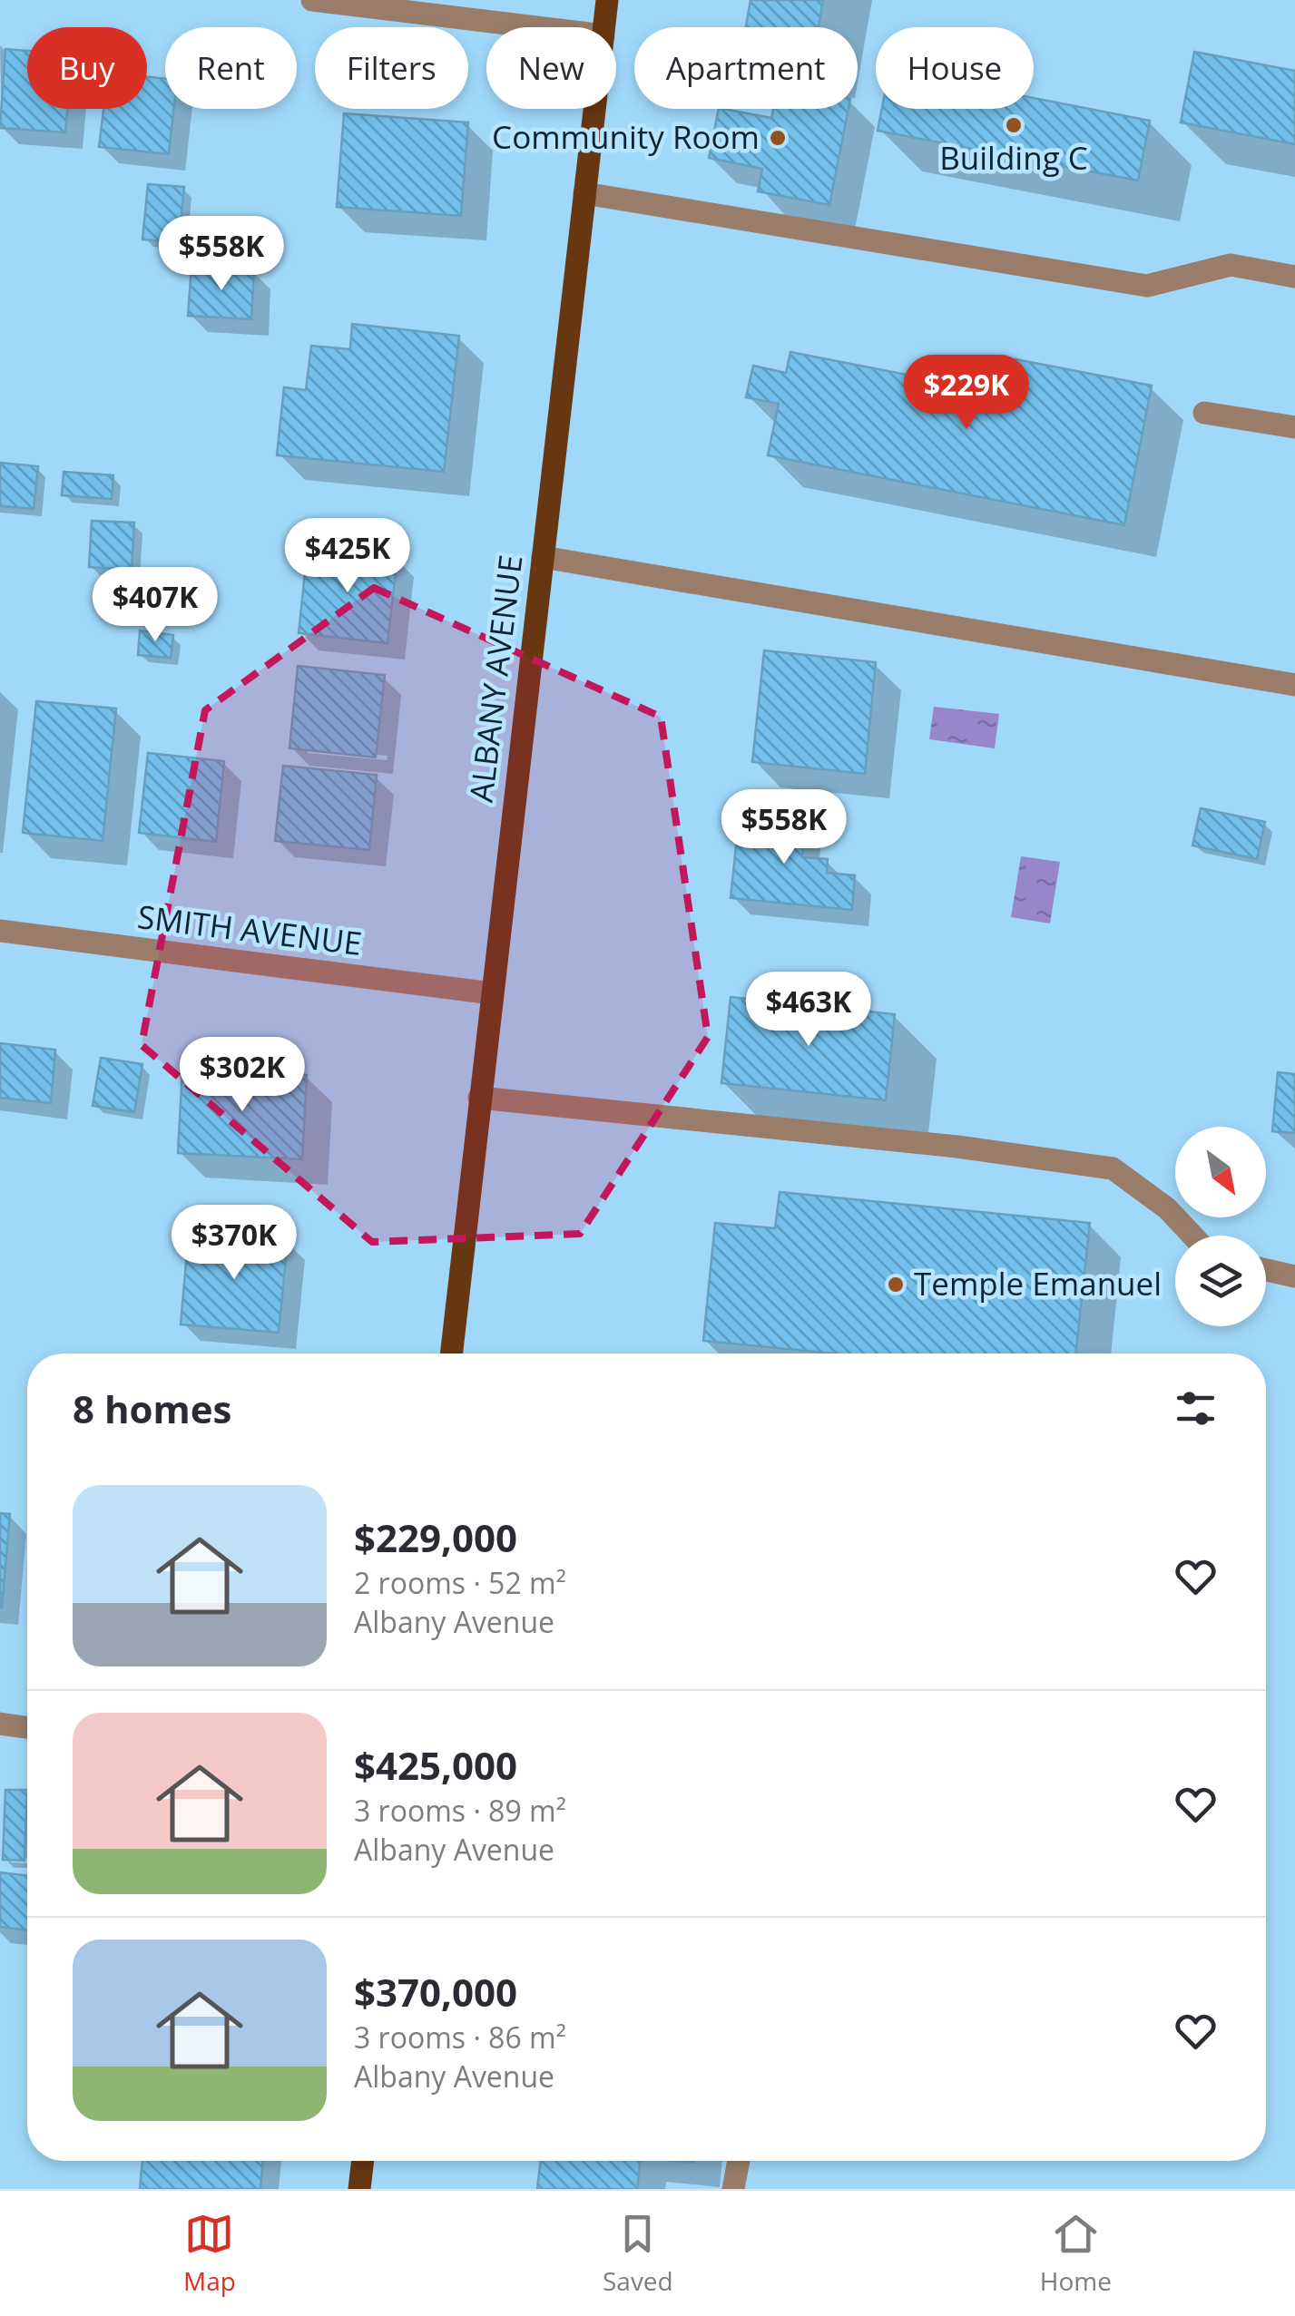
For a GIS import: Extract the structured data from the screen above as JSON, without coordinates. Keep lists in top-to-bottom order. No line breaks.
{"streets":{"main road":["ALBANY AVENUE"],"street":["SMITH AVENUE"]},"crossings":[["ALBANY AVENUE","SMITH AVENUE"]],"places":["Building C","Community Room","Temple Emanuel"],"north":"bottom right","page":{"chip":["Buy","Rent","Filters","New","Apartment","House"],"price":["$558K","$229K","$425K","$407K","$558K","$463K","$302K","$370K"],"heading":"8 homes","list":[{"name":"$229,000","note":"2 rooms · 52 m² · Albany Avenue"},{"name":"$425,000","note":"3 rooms · 89 m² · Albany Avenue"},{"name":"$370,000","note":"3 rooms · 86 m² · Albany Avenue"}],"tabs":["Map","Saved","Home"]}}
